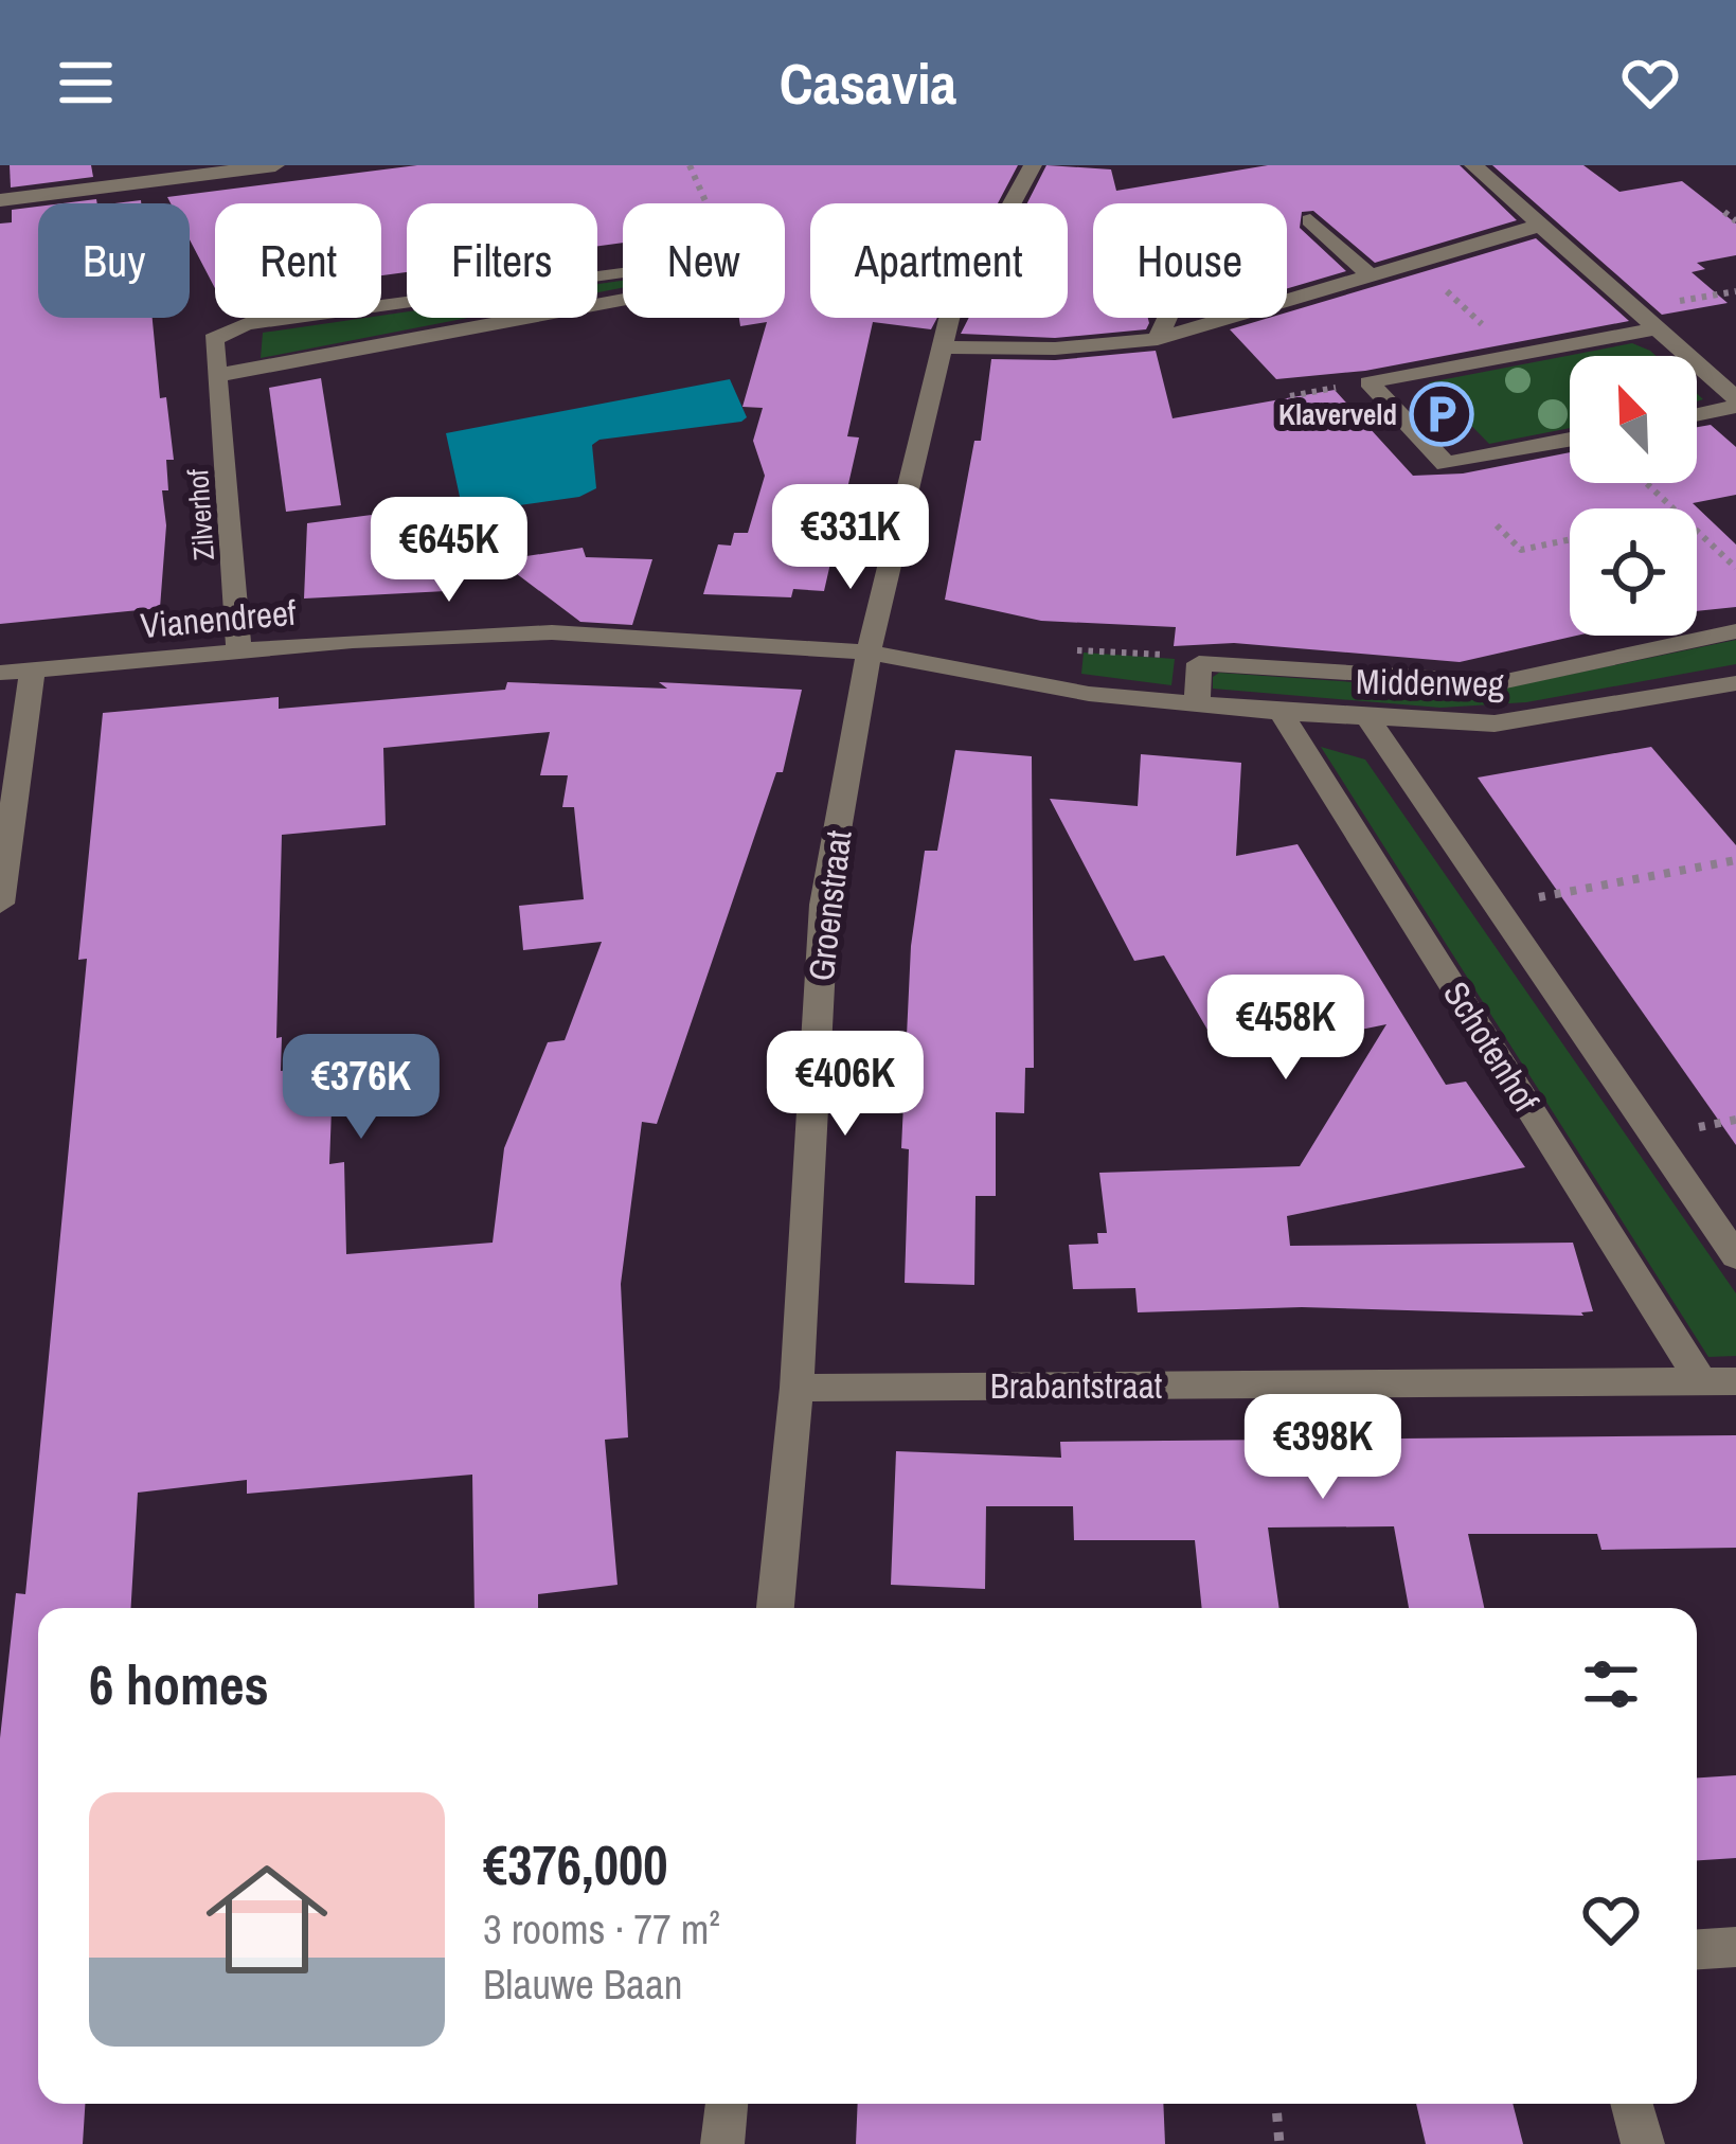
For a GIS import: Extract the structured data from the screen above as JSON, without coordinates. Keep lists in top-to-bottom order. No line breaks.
{"streets":{"street":["Zilverhof","Vianendreef","Middenweg","Groenstraat","Schotenhof","Brabantstraat"]},"crossings":[["Zilverhof","Vianendreef"],["Vianendreef","Middenweg"],["Vianendreef","Groenstraat"],["Middenweg","Groenstraat"],["Middenweg","Schotenhof"],["Groenstraat","Brabantstraat"],["Schotenhof","Brabantstraat"]],"places":{"parking":["Klaverveld"]},"north":"top left","page":{"header":"Casavia","chip":["Buy","Rent","Filters","New","Apartment","House"],"price":["€331K","€645K","€458K","€406K","€376K","€398K"],"heading":"6 homes","list":[{"name":"€376,000","note":"3 rooms · 77 m² · Blauwe Baan"}]}}
